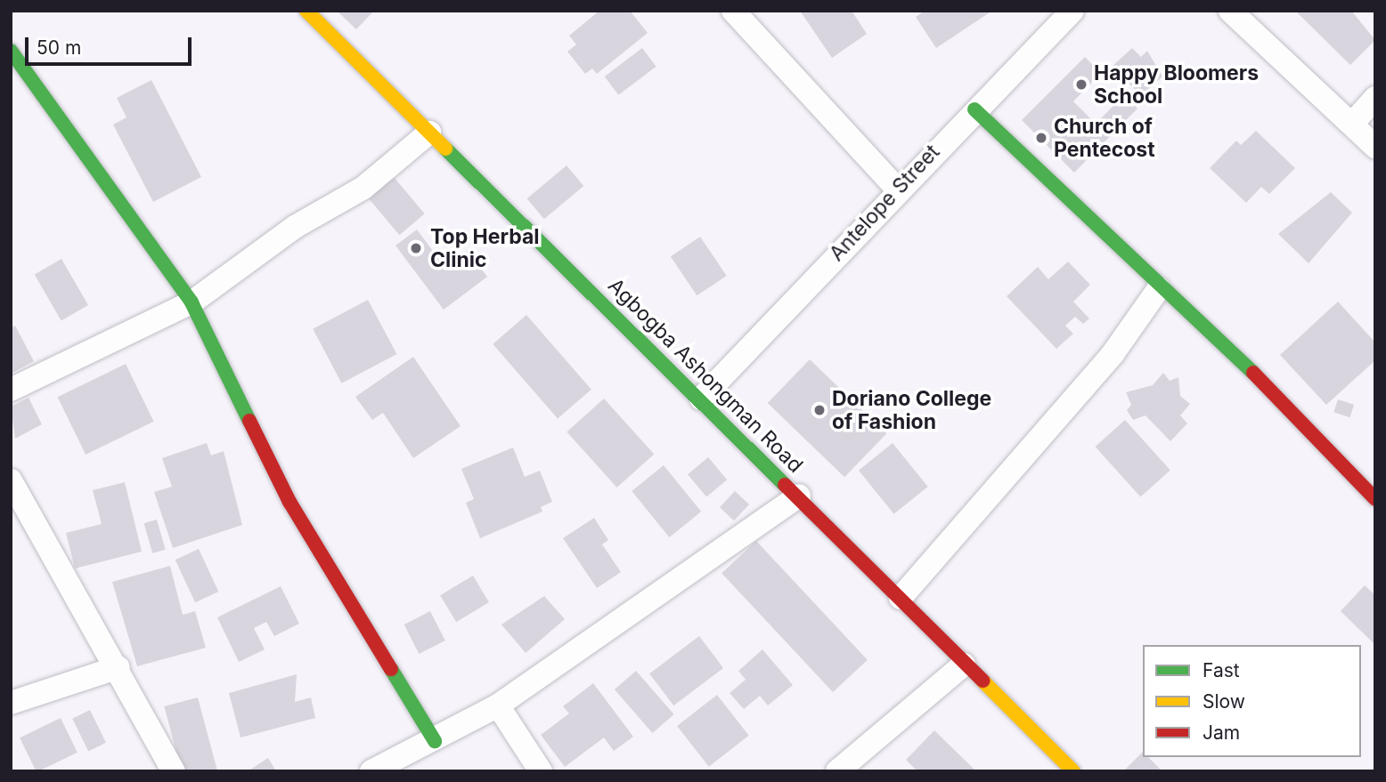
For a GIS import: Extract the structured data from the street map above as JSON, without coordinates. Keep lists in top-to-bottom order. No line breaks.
{"streets":{"street":["Antelope Street","Agbogba Ashongman Road"]},"crossings":[["Antelope Street","Agbogba Ashongman Road"]],"places":["Happy Bloomers School","Church of Pentecost","Top Herbal Clinic","Doriano College of Fashion"],"legend":["Fast","Slow","Jam"],"scale_bar":"50 m"}
